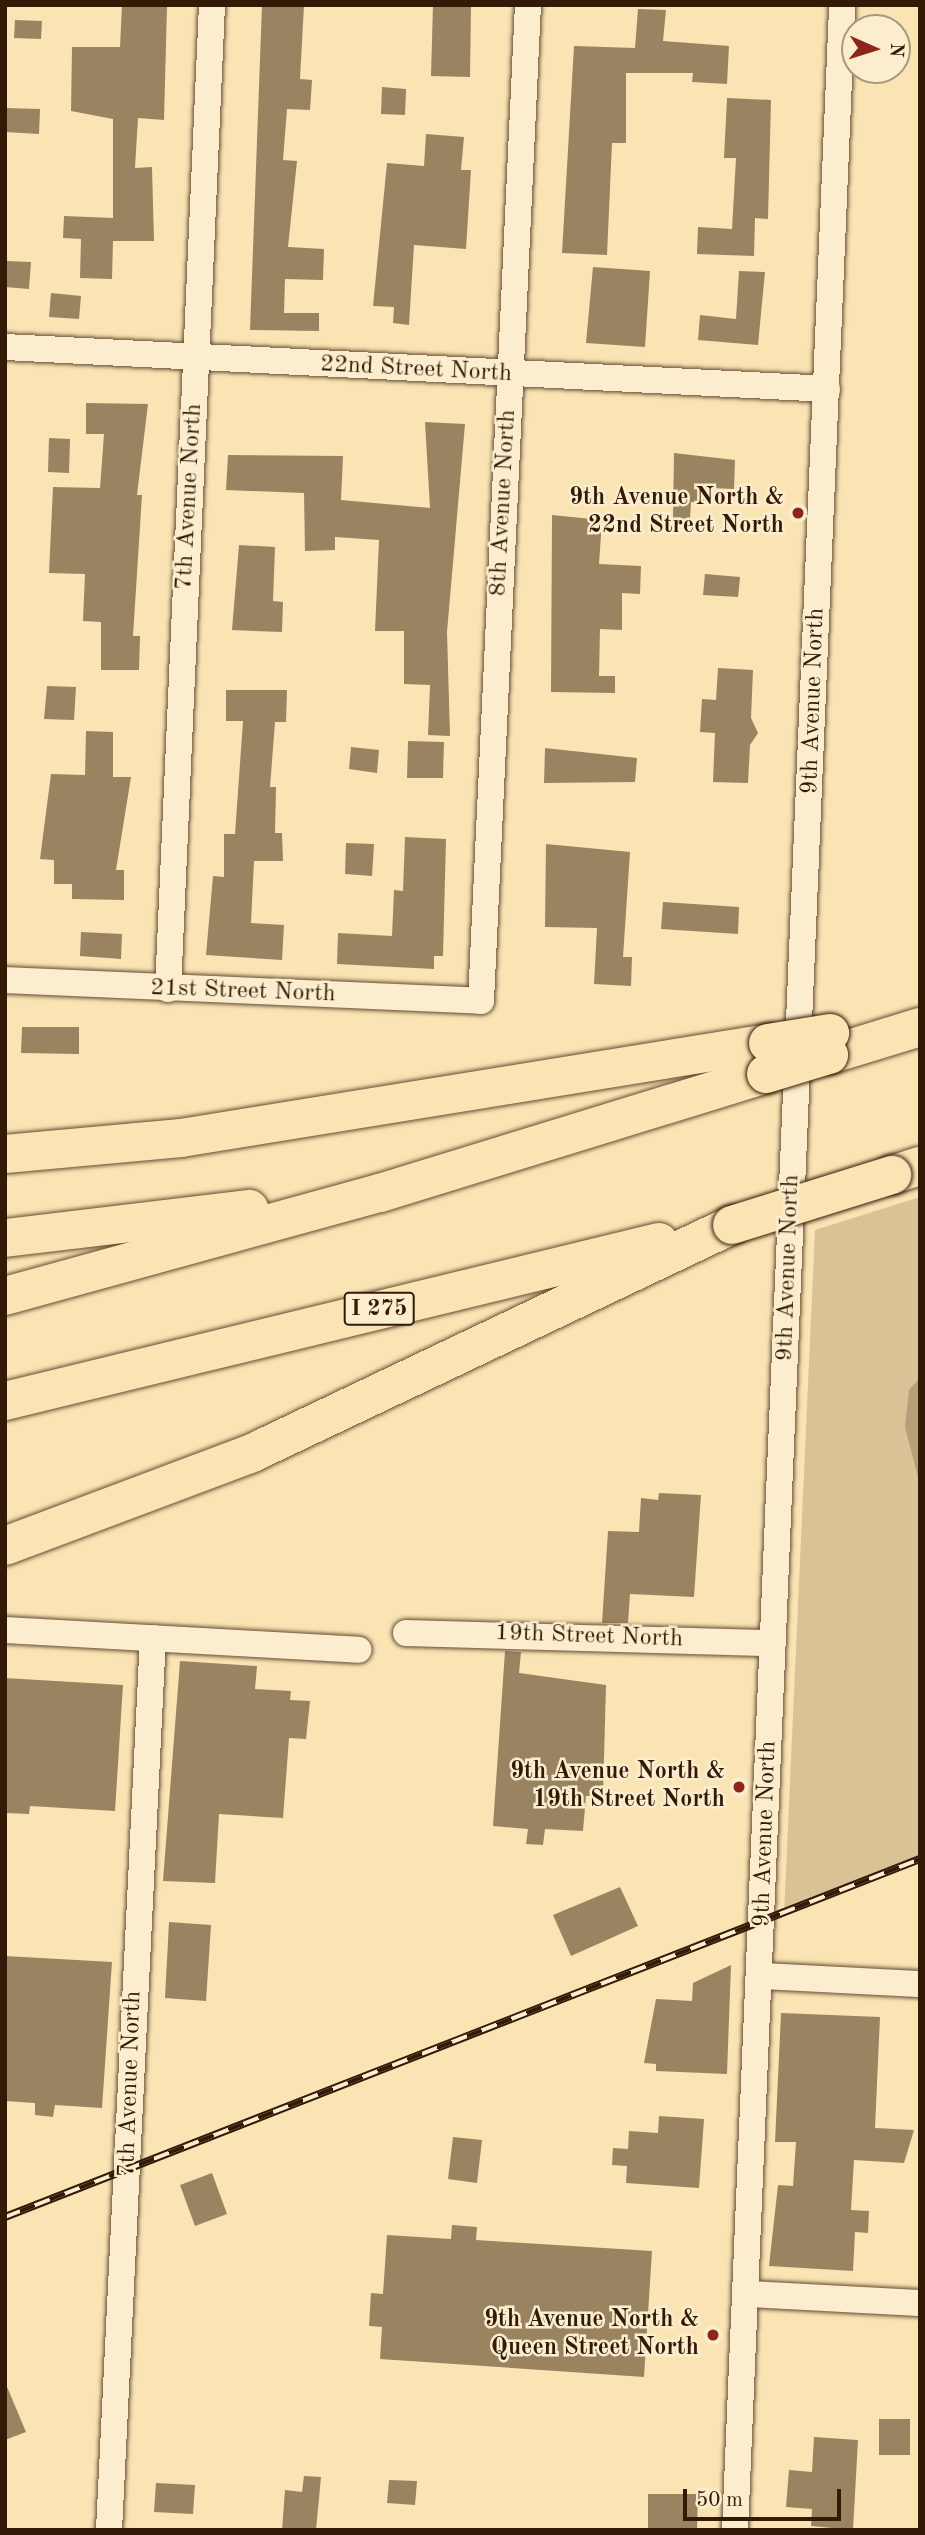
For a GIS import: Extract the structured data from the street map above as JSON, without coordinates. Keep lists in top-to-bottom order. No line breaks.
{"streets":{"highway":["I 275"],"street":["22nd Street North","7th Avenue North","8th Avenue North","9th Avenue North","21st Street North","19th Street North"]},"crossings":[["22nd Street North","7th Avenue North"],["22nd Street North","8th Avenue North"],["22nd Street North","9th Avenue North"],["7th Avenue North","21st Street North"],["8th Avenue North","21st Street North"],["9th Avenue North","19th Street North"]],"places":["9th Avenue North & 22nd Street North","9th Avenue North & 19th Street North","9th Avenue North & Queen Street North"],"scale_bar":"50 m","north":"right"}
